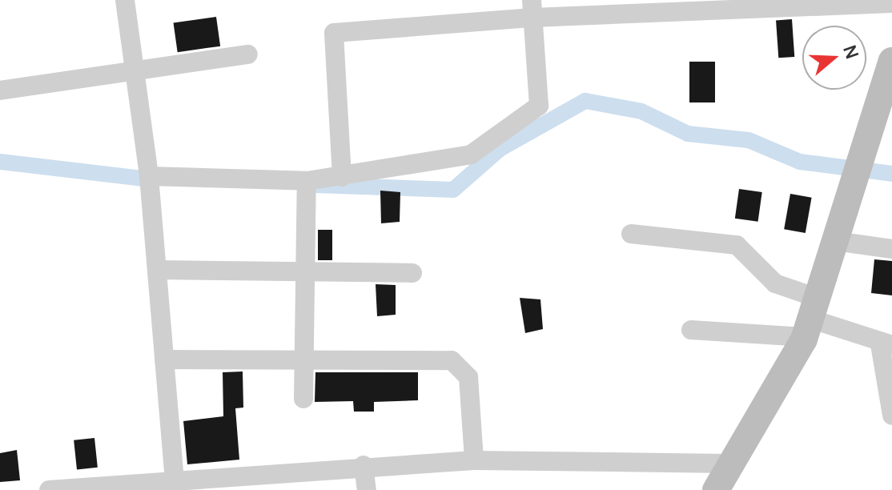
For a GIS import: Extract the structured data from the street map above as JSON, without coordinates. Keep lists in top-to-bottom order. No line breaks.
{"north":"right"}
